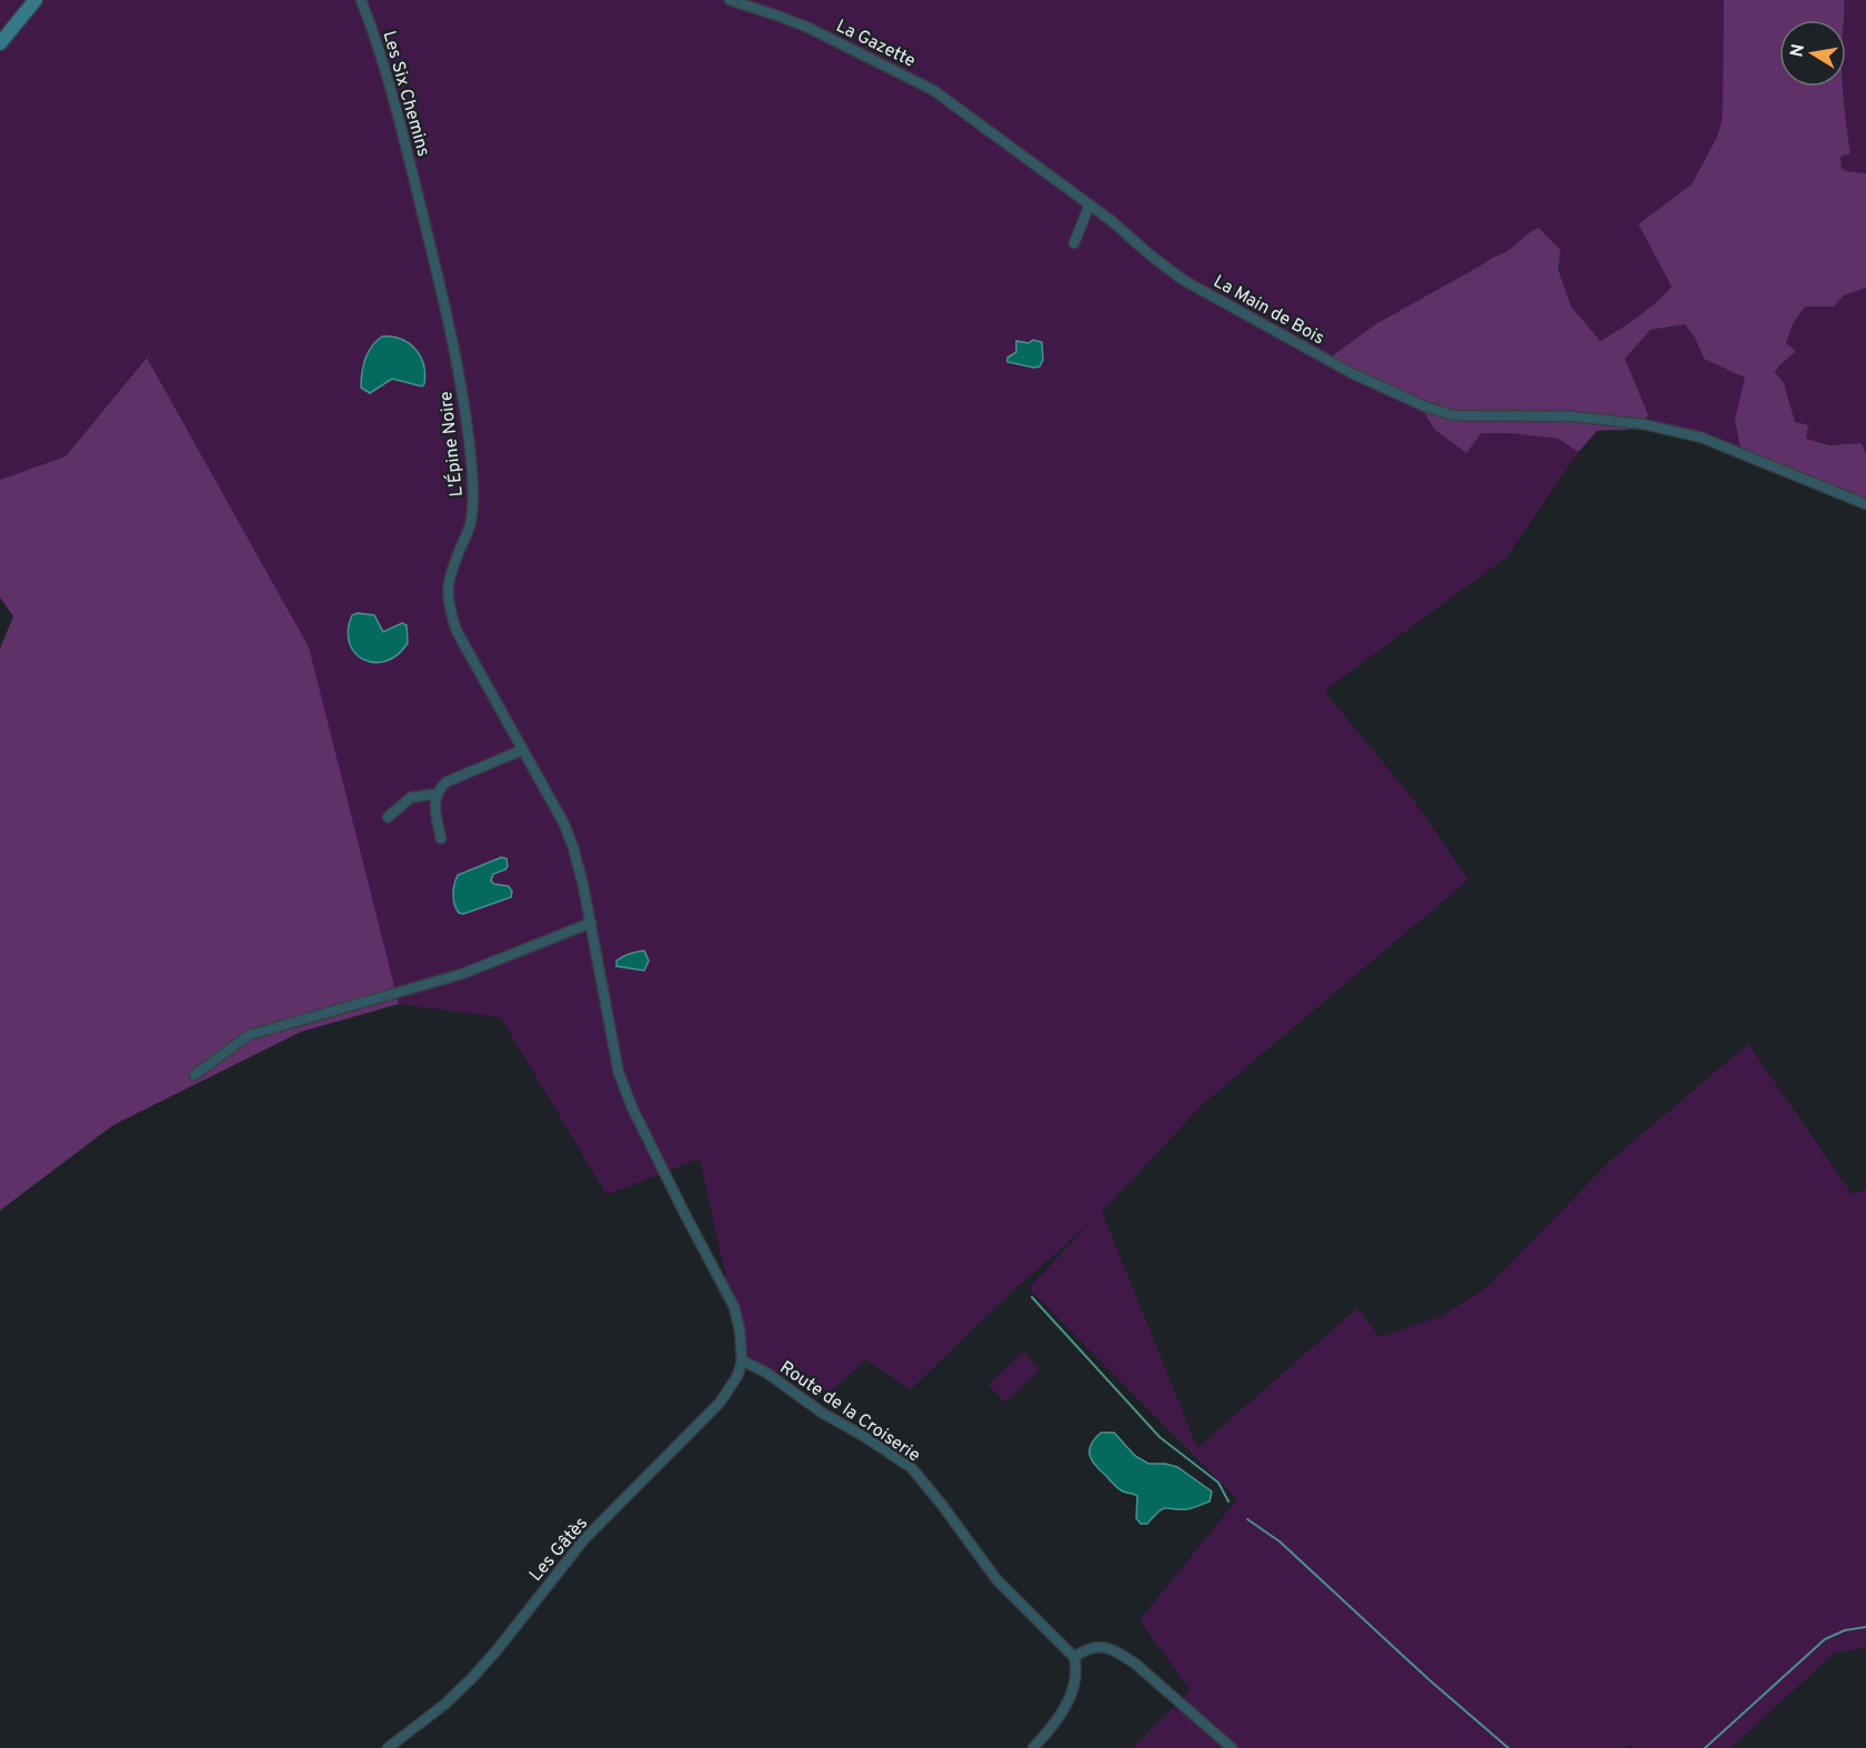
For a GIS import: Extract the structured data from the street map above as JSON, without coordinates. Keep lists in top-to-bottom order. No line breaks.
{"streets":{"street":["La Gazette","Les Six Chemins","La Main de Bois","L'Épine Noire","Route de la Croiserie","Les Gâtès"]},"crossings":[["La Gazette","La Main de Bois"],["Les Six Chemins","L'Épine Noire"],["L'Épine Noire","Route de la Croiserie"],["L'Épine Noire","Les Gâtès"],["Route de la Croiserie","Les Gâtès"]],"north":"left"}
